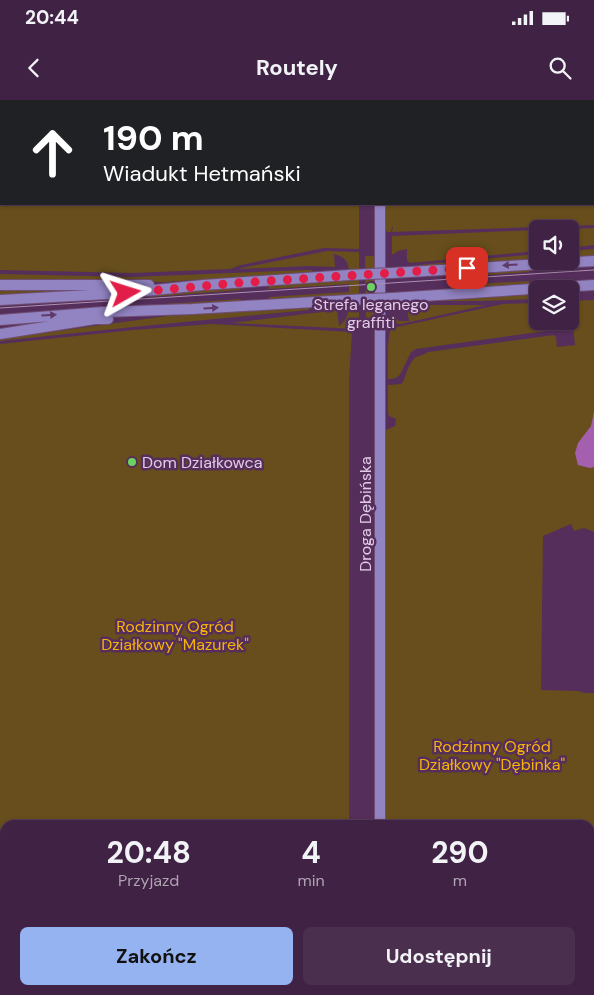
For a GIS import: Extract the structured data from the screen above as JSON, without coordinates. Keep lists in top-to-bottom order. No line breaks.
{"streets":{"main road":["Droga Dębińska"]},"parks":["Rodzinny Ogród Działkowy \"Mazurek\"","Rodzinny Ogród Działkowy \"Dębinka\""],"places":["Strefa leganego graffiti","Dom Działkowca"],"page":{"status":"20:44","header":"Routely","turn":["190 m","Wiadukt Hetmański"],"eta":["20:48","Przyjazd","4","min","290","m"],"buttons":["Zakończ","Udostępnij"]}}
